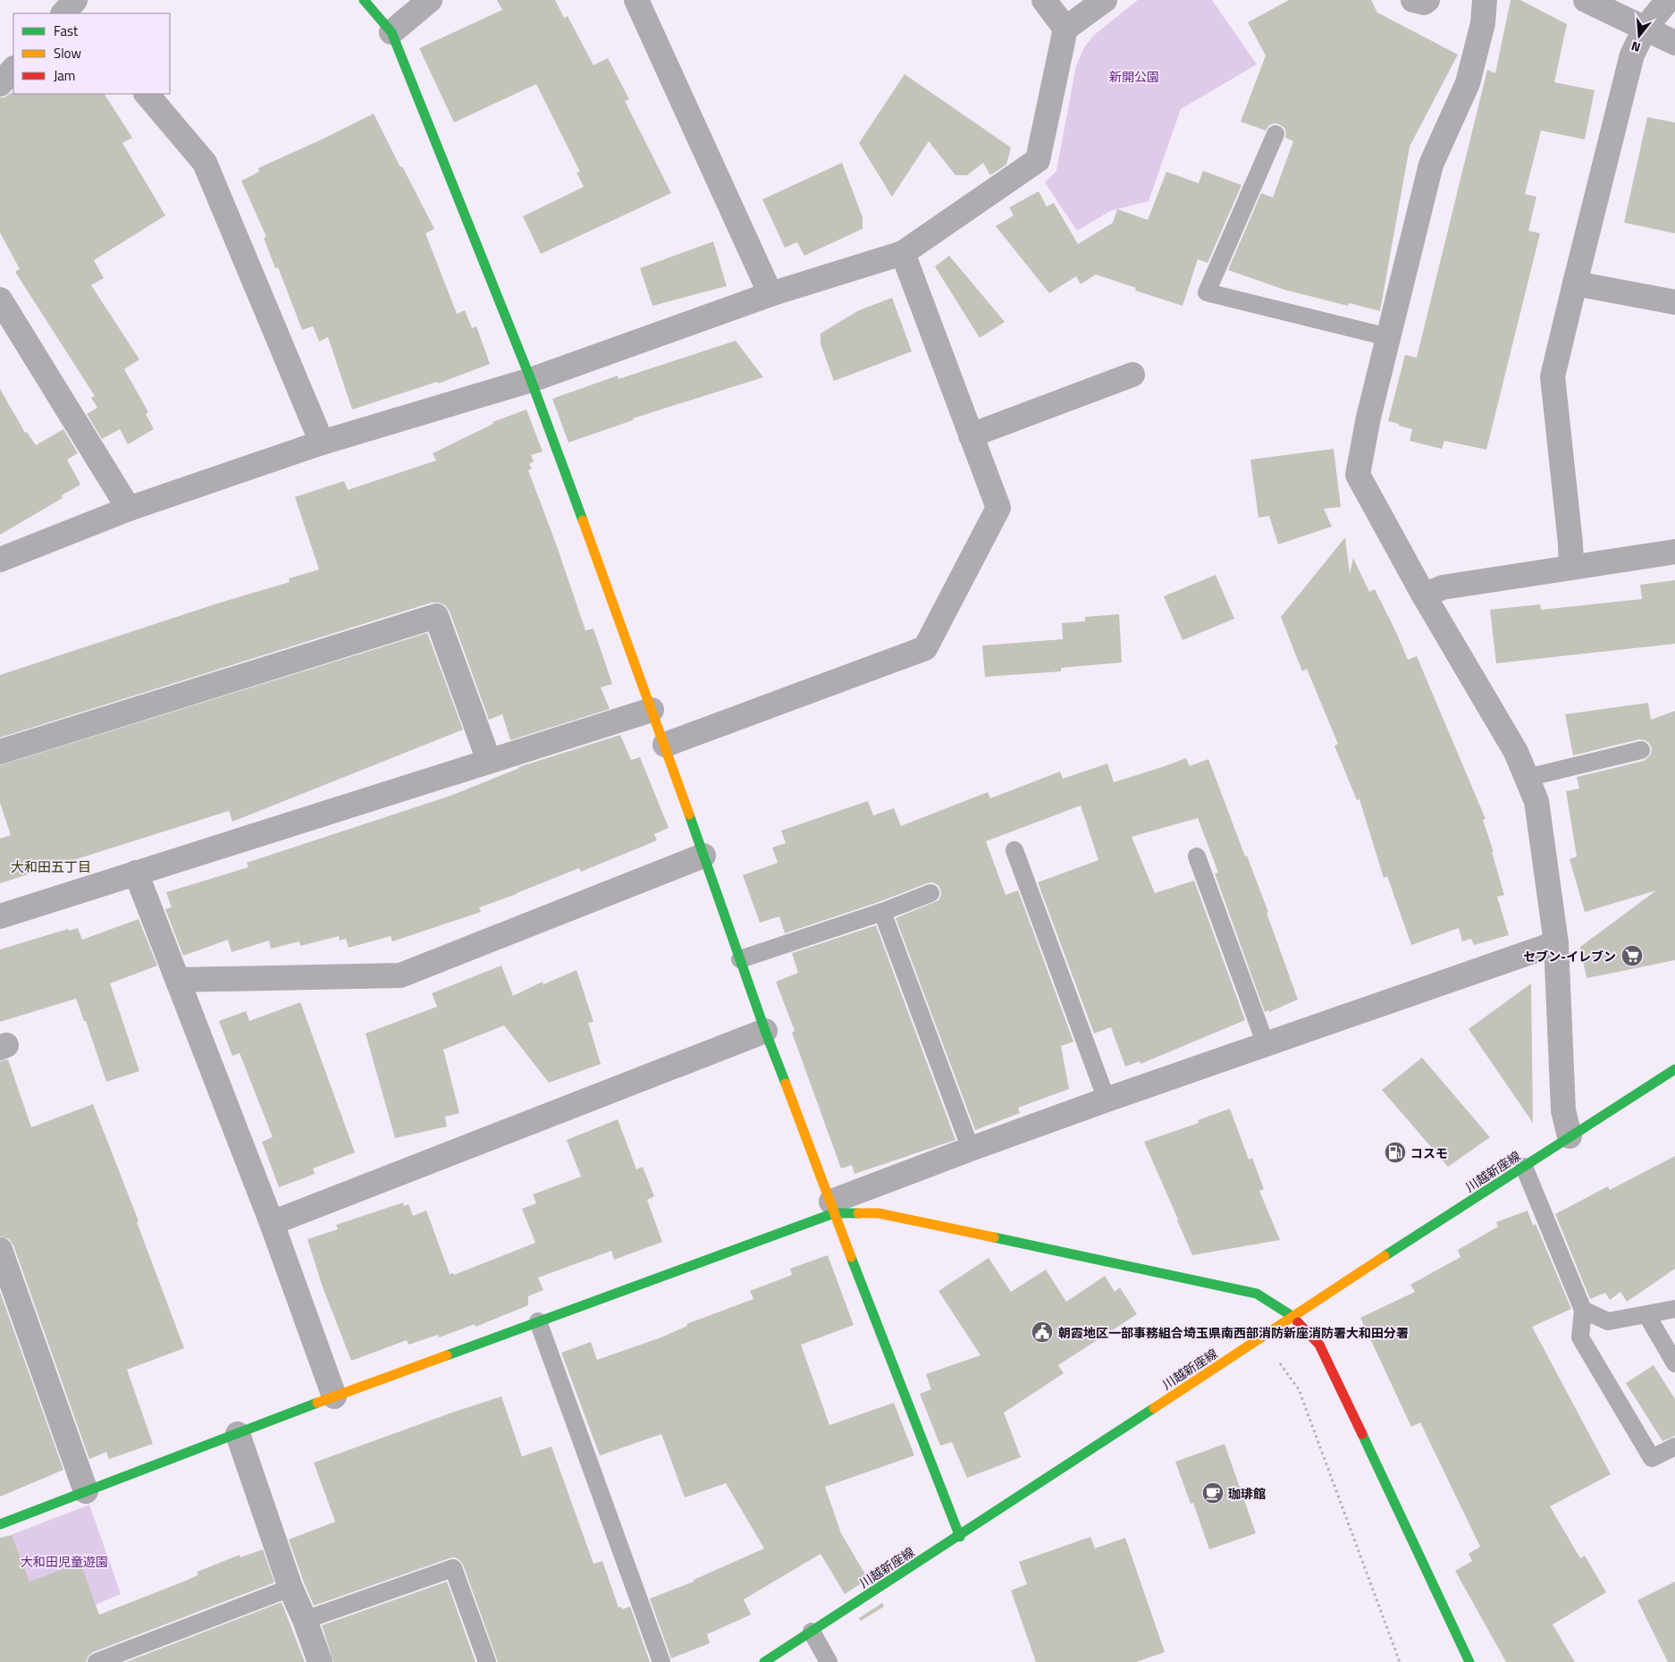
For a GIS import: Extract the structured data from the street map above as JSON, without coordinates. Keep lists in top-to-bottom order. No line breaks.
{"streets":{"street":["川越新座線"]},"districts":["大和田五丁目"],"parks":["新開公園","大和田児童遊園"],"places":{"supermarket":["セブン-イレブン"],"fuel station":["コスモ"],"public building":["朝霞地区一部事務組合埼玉県南西部消防新座消防署大和田分署"],"cafe":["珈琲館"]},"legend":["Fast","Slow","Jam"],"north":"bottom"}
